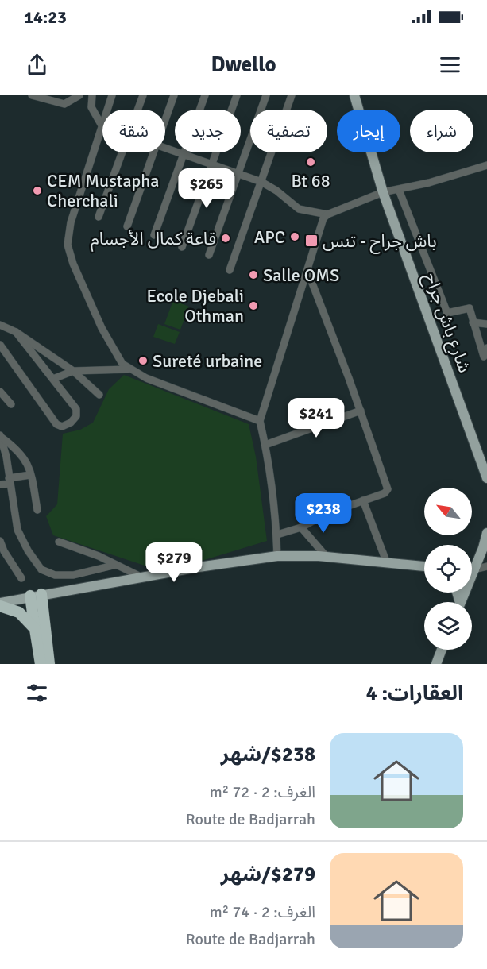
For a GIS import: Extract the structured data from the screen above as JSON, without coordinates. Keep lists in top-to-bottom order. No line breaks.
{"streets":{"main road":["شارع باش جراح"]},"places":{"other":["Bt 68","CEM Mustapha Cherchali","APC","قاعة كمال الأجسام","Salle OMS","Ecole Djebali Othman","Sureté urbaine"],"transit":["باش جراح - تنس"]},"north":"top left","page":{"status":"14:23","header":"Dwello","chip":["شراء","إيجار","تصفية","جديد","شقة"],"price":["$265","$241","$238","$279"],"heading":"العقارات: 4","list":[{"name":"$238/شهر","note":"الغرف: 2 · 72 m² · Route de Badjarrah"},{"name":"$279/شهر","note":"الغرف: 2 · 74 m² · Route de Badjarrah"}]}}
